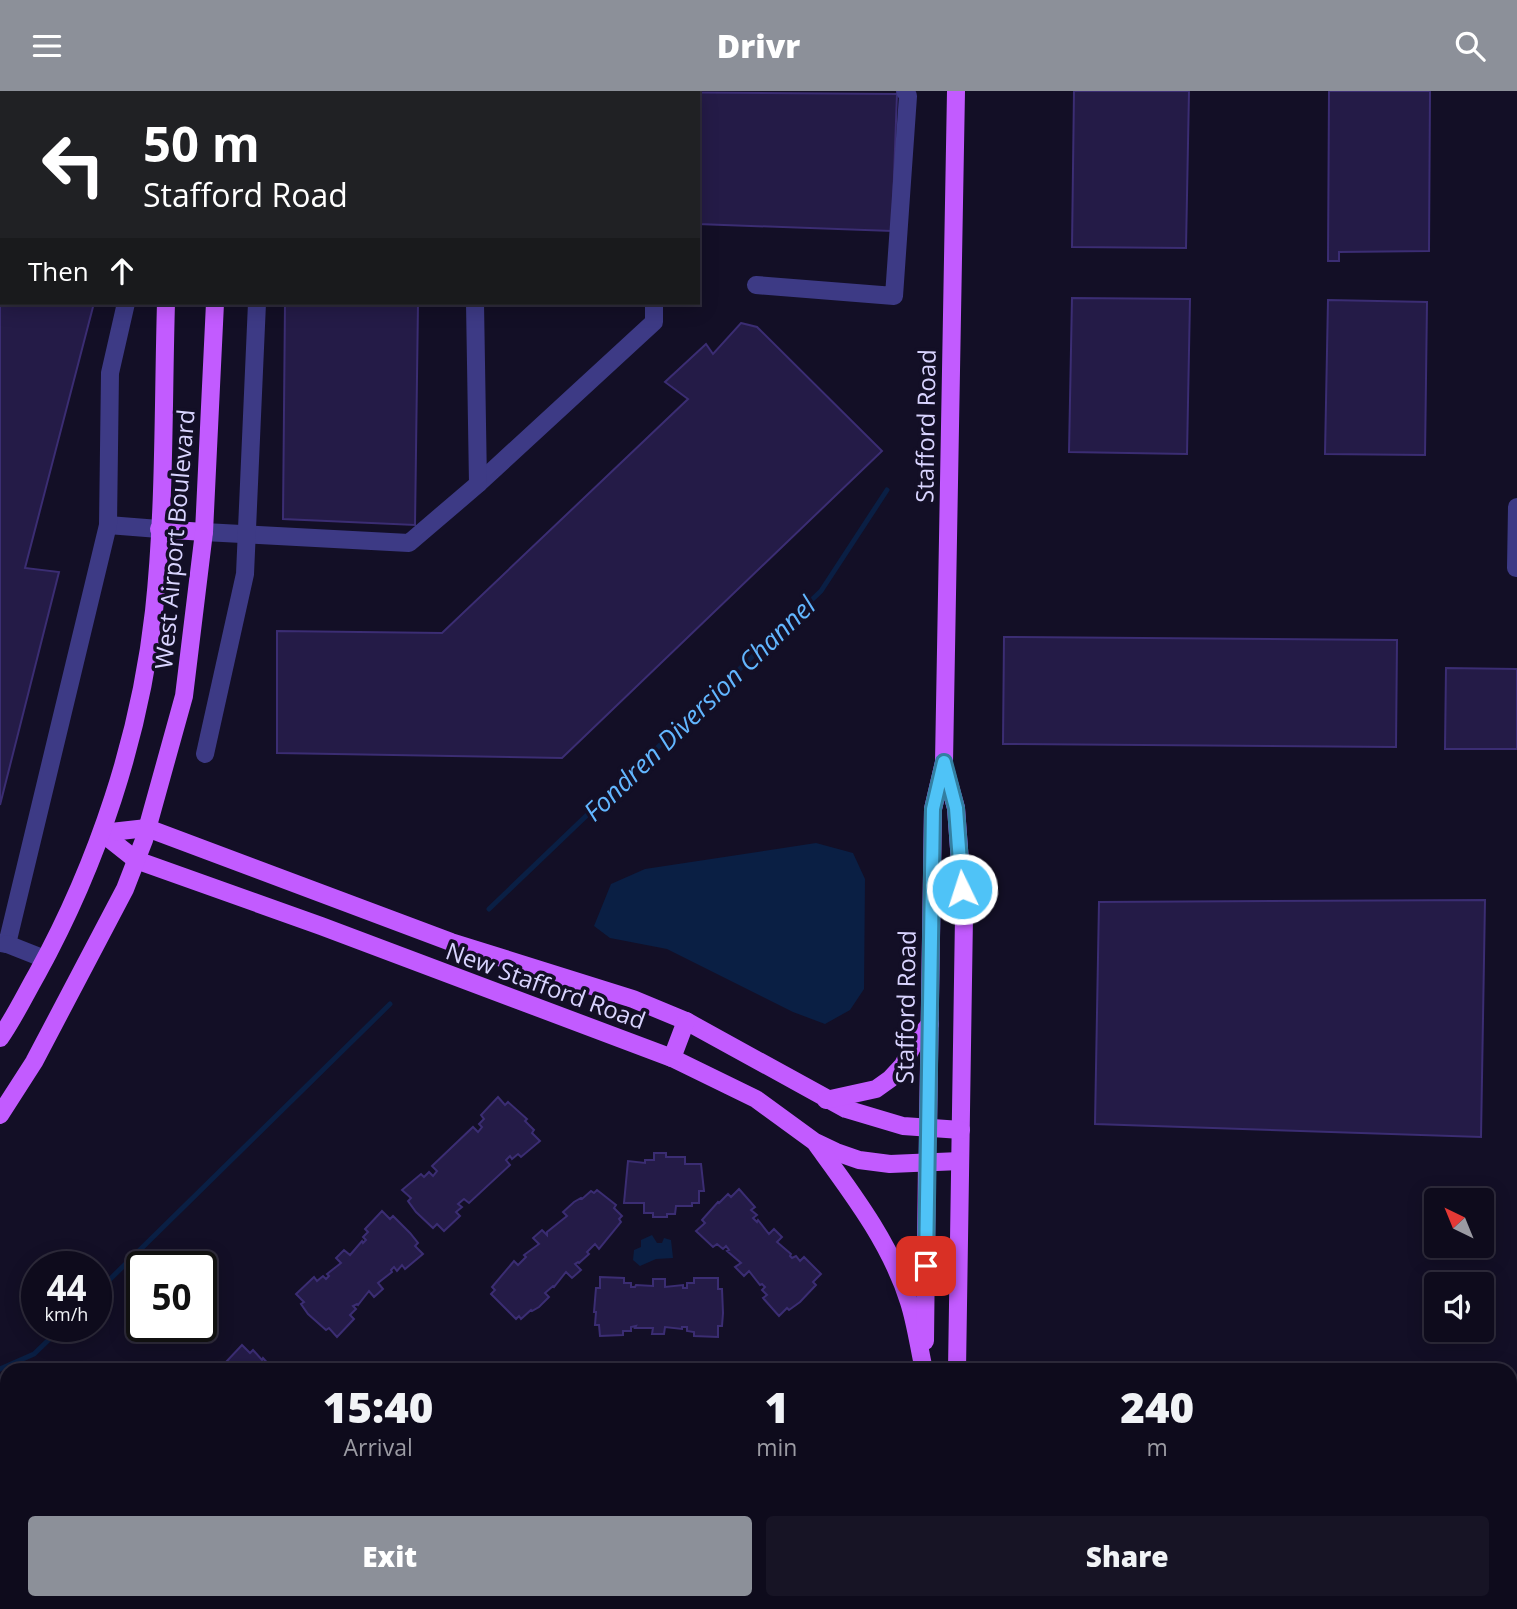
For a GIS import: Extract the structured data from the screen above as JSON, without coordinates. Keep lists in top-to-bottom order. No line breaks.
{"streets":{"main road":["Stafford Road","West Airport Boulevard","New Stafford Road"]},"crossings":[["Stafford Road","New Stafford Road"],["West Airport Boulevard","New Stafford Road"]],"water":["Fondren Diversion Channel"],"north":"top left","page":{"header":"Drivr","turn":["50 m","Stafford Road"],"then":"Then","speed":"44 km/h","limit":"50","eta":["15:40","Arrival","1","min","240","m"],"buttons":["Exit","Share"]}}
